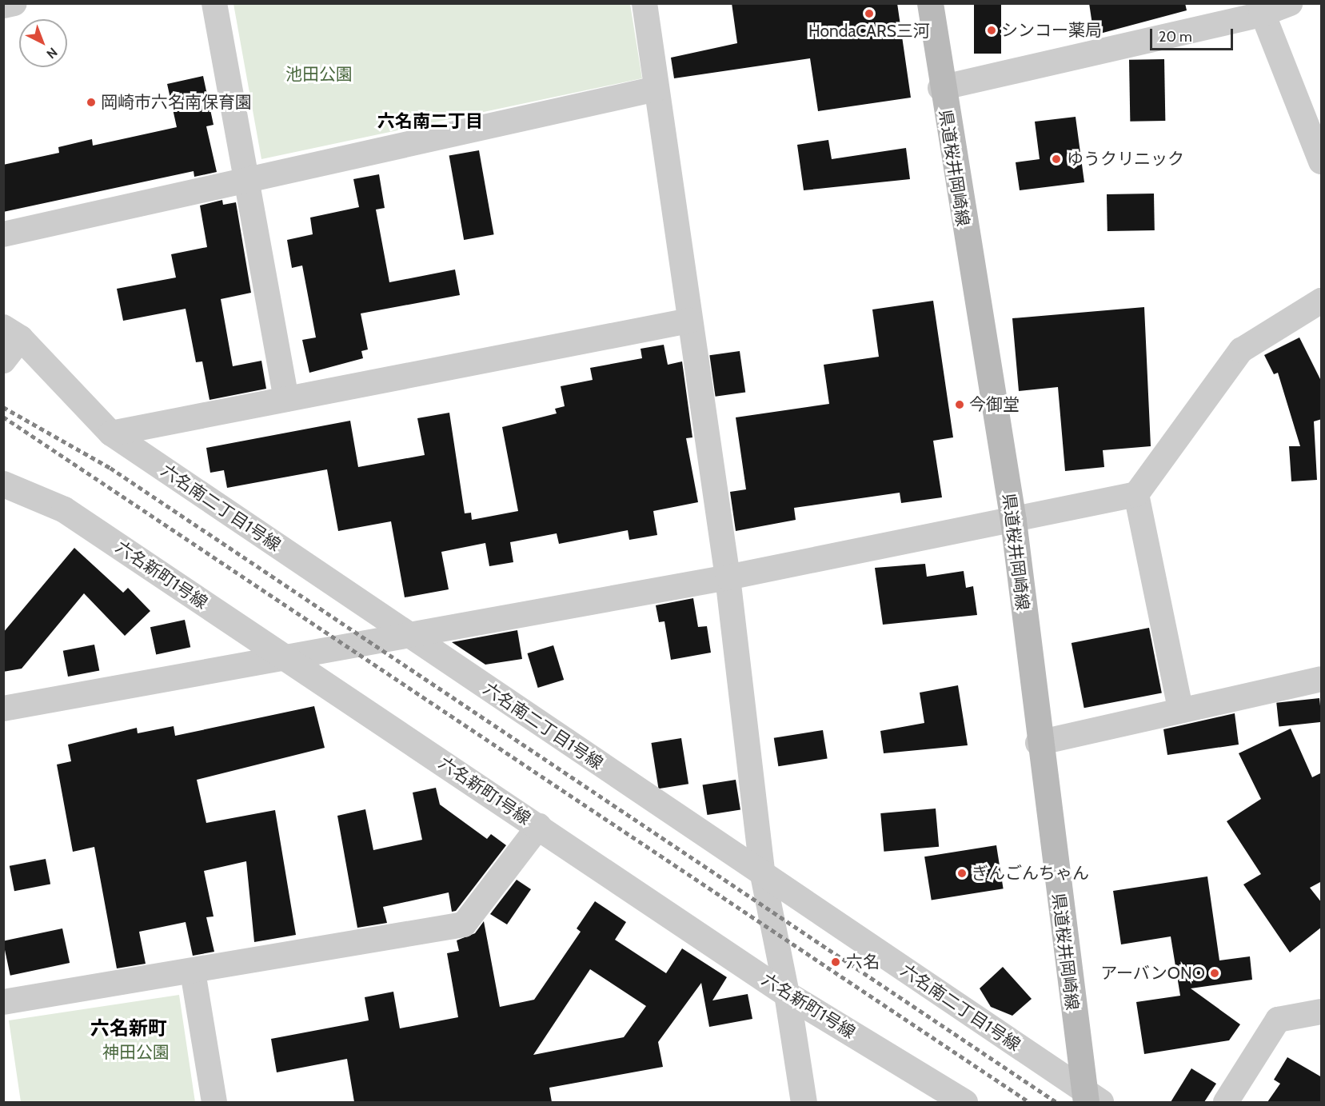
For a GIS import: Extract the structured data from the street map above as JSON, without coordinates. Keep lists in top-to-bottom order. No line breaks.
{"streets":{"main road":["県道桜井岡崎線"],"street":["六名南二丁目1号線","六名新町1号線"]},"crossings":[["県道桜井岡崎線","六名南二丁目1号線"]],"districts":["六名南二丁目","六名新町"],"parks":["池田公園","神田公園"],"places":["HondaCARS三河","シンコー薬局","岡崎市六名南保育園","ゆうクリニック","今御堂","ぎんごんちゃん","六名","アーバンONO"],"scale_bar":"20 m","north":"bottom right"}
